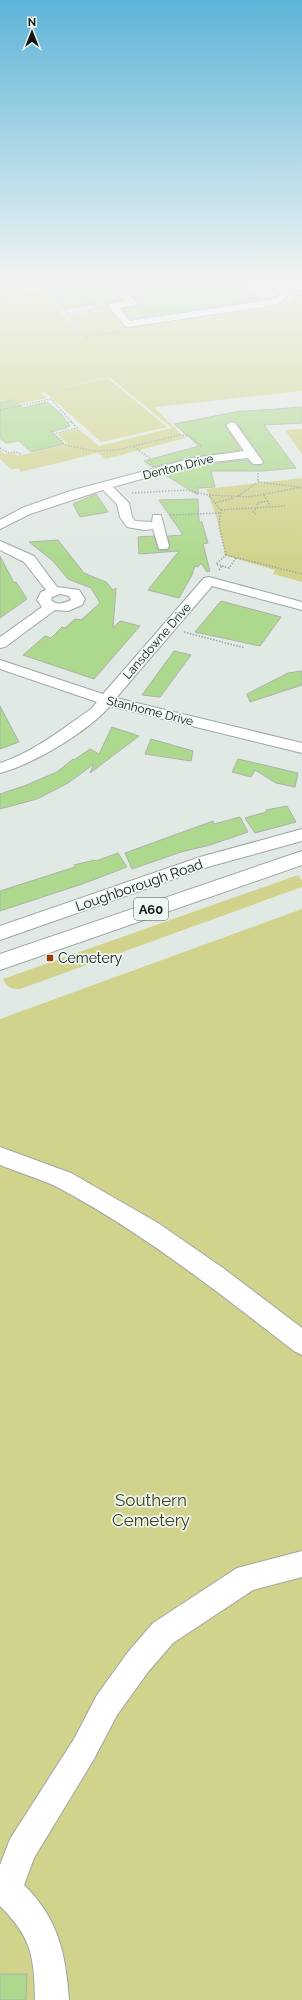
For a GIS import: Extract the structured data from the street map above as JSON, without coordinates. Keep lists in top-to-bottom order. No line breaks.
{"streets":{"main road":["Loughborough Road","A60"],"street":["Denton Drive","Lansdowne Drive","Stanhome Drive"]},"crossings":[["Lansdowne Drive","Stanhome Drive"]],"parks":["Southern Cemetery"],"places":{"transit":["Cemetery"]},"north":"top"}
